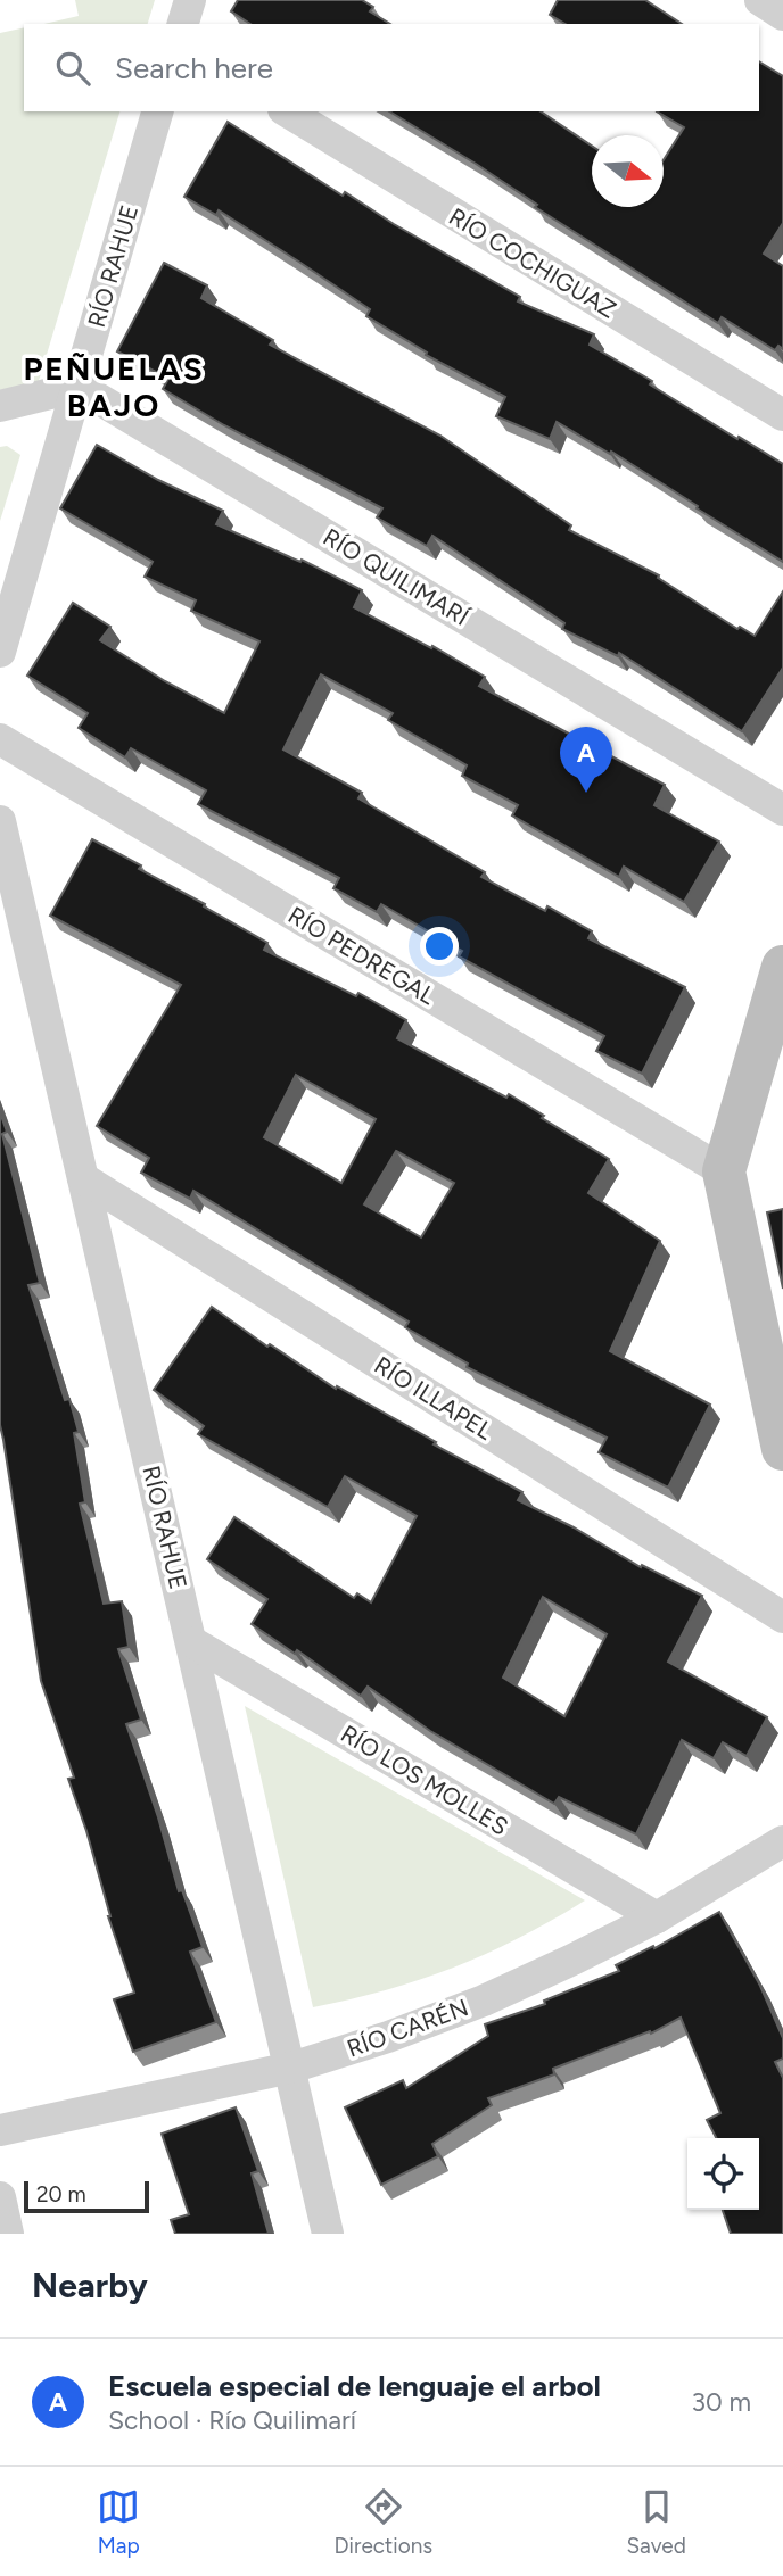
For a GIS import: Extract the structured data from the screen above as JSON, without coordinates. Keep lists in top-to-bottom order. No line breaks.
{"streets":{"street":["RÍO COCHIGUAZ","RÍO RAHUE","RÍO QUILIMARÍ","RÍO PEDREGAL","RÍO ILLAPEL","RÍO LOS MOLLES","RÍO CARÉN"]},"crossings":[["RÍO RAHUE","RÍO QUILIMARÍ"],["RÍO RAHUE","RÍO ILLAPEL"],["RÍO RAHUE","RÍO LOS MOLLES"],["RÍO RAHUE","RÍO CARÉN"],["RÍO LOS MOLLES","RÍO CARÉN"]],"districts":["PEÑUELAS BAJO"],"scale_bar":"20 m","north":"right","page":{"search":"Search here","pins":"A","scale":"20 m","heading":"Nearby","list":[{"mark":"A","name":"Escuela especial de lenguaje el arbol","note":"School · Río Quilimarí","value":"30 m"}],"nav":["Map","Directions","Saved"]}}
